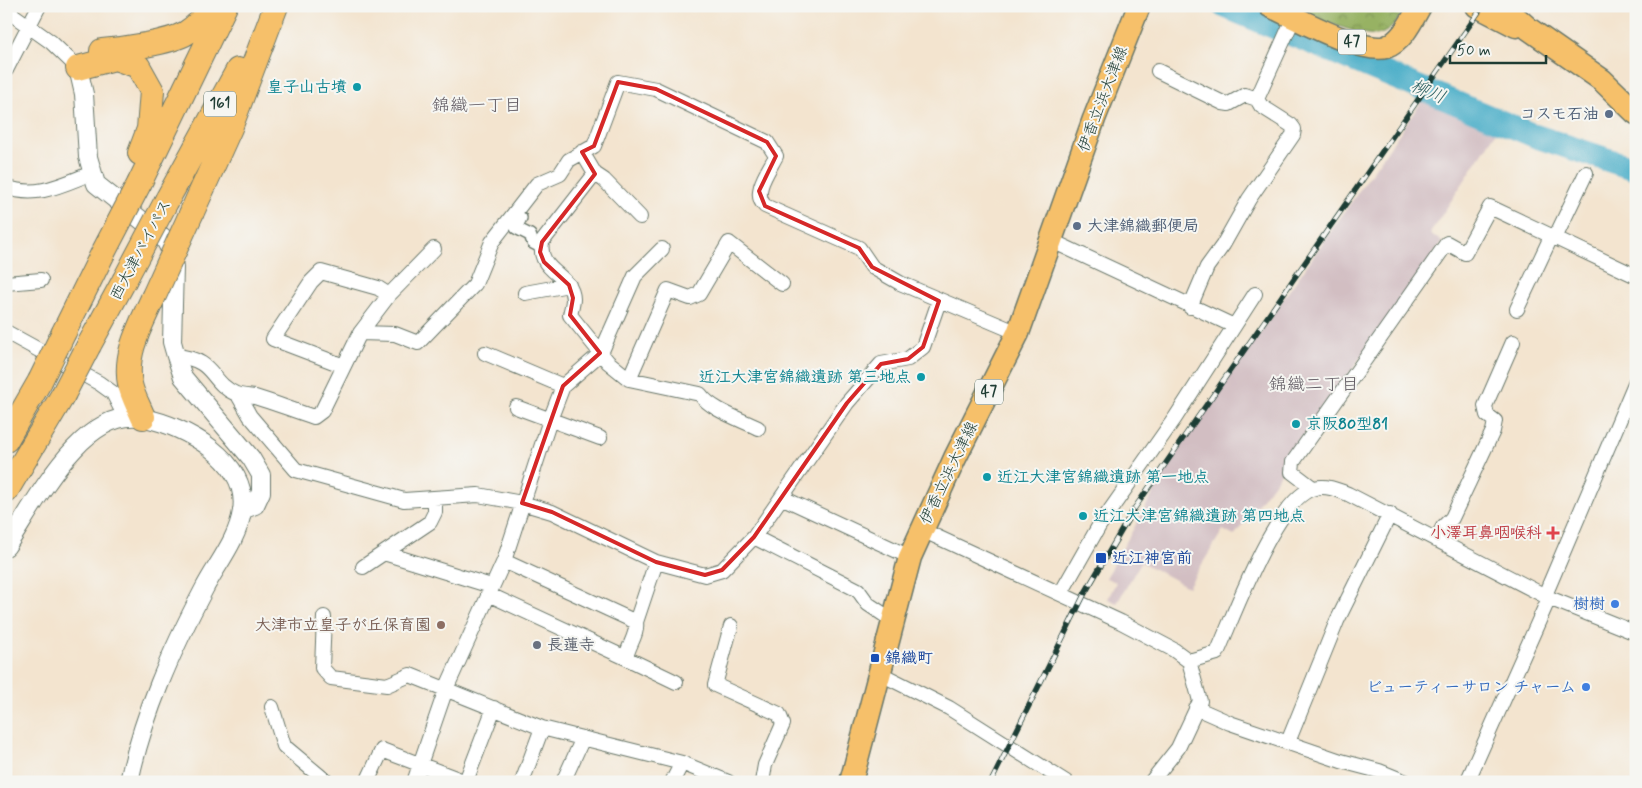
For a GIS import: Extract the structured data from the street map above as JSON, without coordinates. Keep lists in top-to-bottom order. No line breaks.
{"streets":{"highway":["161","西大津バイパス"],"main road":["47","伊香立浜大津線"]},"districts":["錦織一丁目","錦織二丁目"],"water":["柳川"],"places":{"other":["皇子山古墳","コスモ石油","大津錦織郵便局","近江大津宮錦織遺跡 第三地点","京阪80型81","近江大津宮錦織遺跡 第一地点","近江大津宮錦織遺跡 第四地点","樹樹","大津市立皇子が丘保育園","長蓮寺","ビューティーサロン チャーム"],"health":["小澤耳鼻咽喉科"],"transit":["近江神宮前","錦織町"]},"scale_bar":"50 m"}
